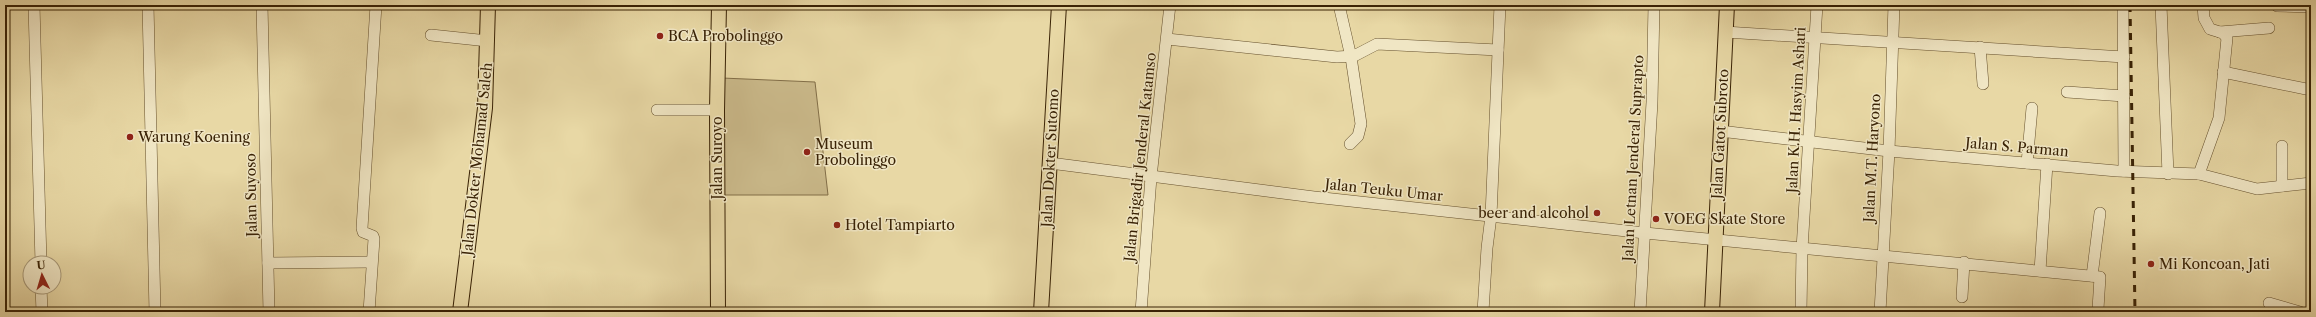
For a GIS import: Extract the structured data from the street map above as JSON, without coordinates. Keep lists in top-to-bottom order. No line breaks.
{"streets":{"main road":["Jalan Gatot Subroto","Jalan Suroyo","Jalan Dokter Sutomo","Jalan Dokter Mohamad Saleh"],"street":["Jalan K.H. Hasyim Ashari","Jalan S. Parman","Jalan Brigadir Jenderal Katamso","Jalan Letnan Jenderal Suprapto","Jalan M.T. Haryono","Jalan Teuku Umar","Jalan Suyoso"]},"crossings":[["Jalan K.H. Hasyim Ashari","Jalan S. Parman"],["Jalan K.H. Hasyim Ashari","Jalan Teuku Umar"],["Jalan Gatot Subroto","Jalan S. Parman"],["Jalan Gatot Subroto","Jalan Teuku Umar"],["Jalan S. Parman","Jalan M.T. Haryono"],["Jalan Brigadir Jenderal Katamso","Jalan Teuku Umar"],["Jalan Dokter Sutomo","Jalan Teuku Umar"],["Jalan Letnan Jenderal Suprapto","Jalan Teuku Umar"],["Jalan M.T. Haryono","Jalan Teuku Umar"]],"places":["BCA Probolinggo","Warung Koening","Museum Probolinggo","beer and alcohol","VOEG Skate Store","Hotel Tampiarto","Mi Koncoan, Jati"],"north":"top"}
